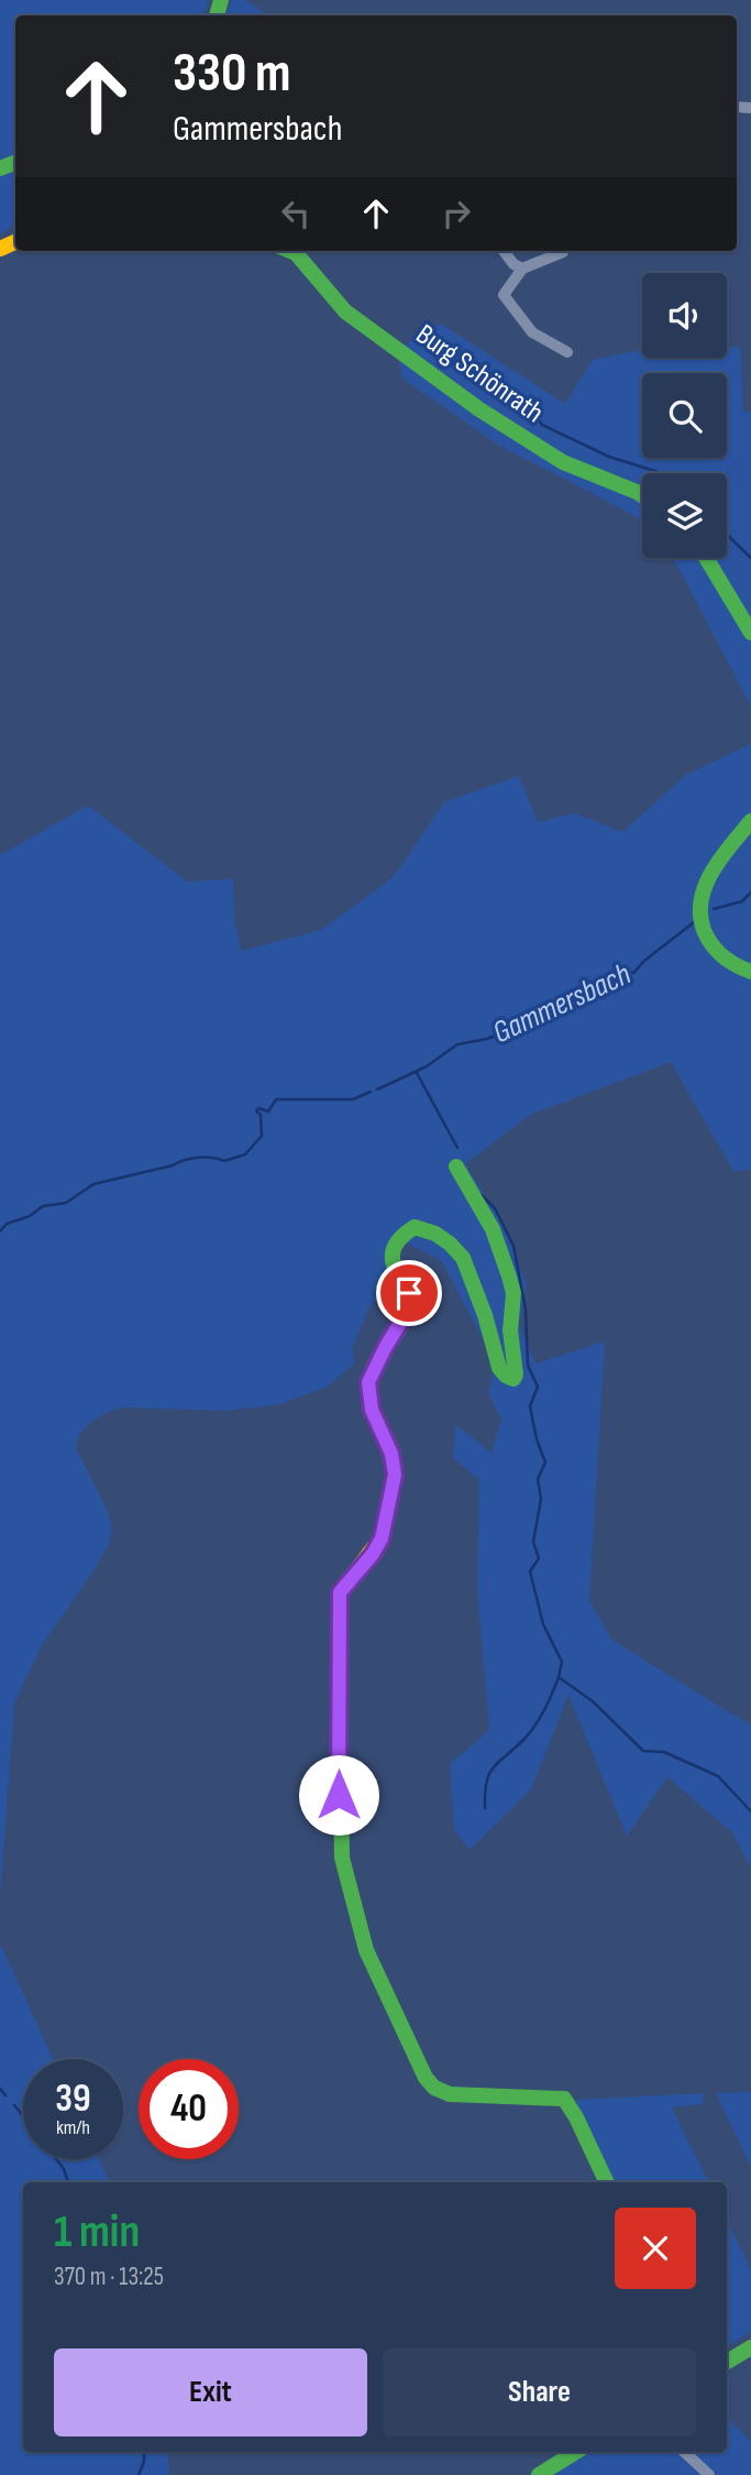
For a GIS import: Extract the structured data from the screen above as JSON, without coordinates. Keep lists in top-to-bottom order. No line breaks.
{"streets":{"street":["Burg Schönrath"]},"water":["Gammersbach"],"page":{"turn":["330 m","Gammersbach"],"speed":"39 km/h","limit":"40","heading":["1 min","370 m · 13:25"],"buttons":["Exit","Share"]}}
